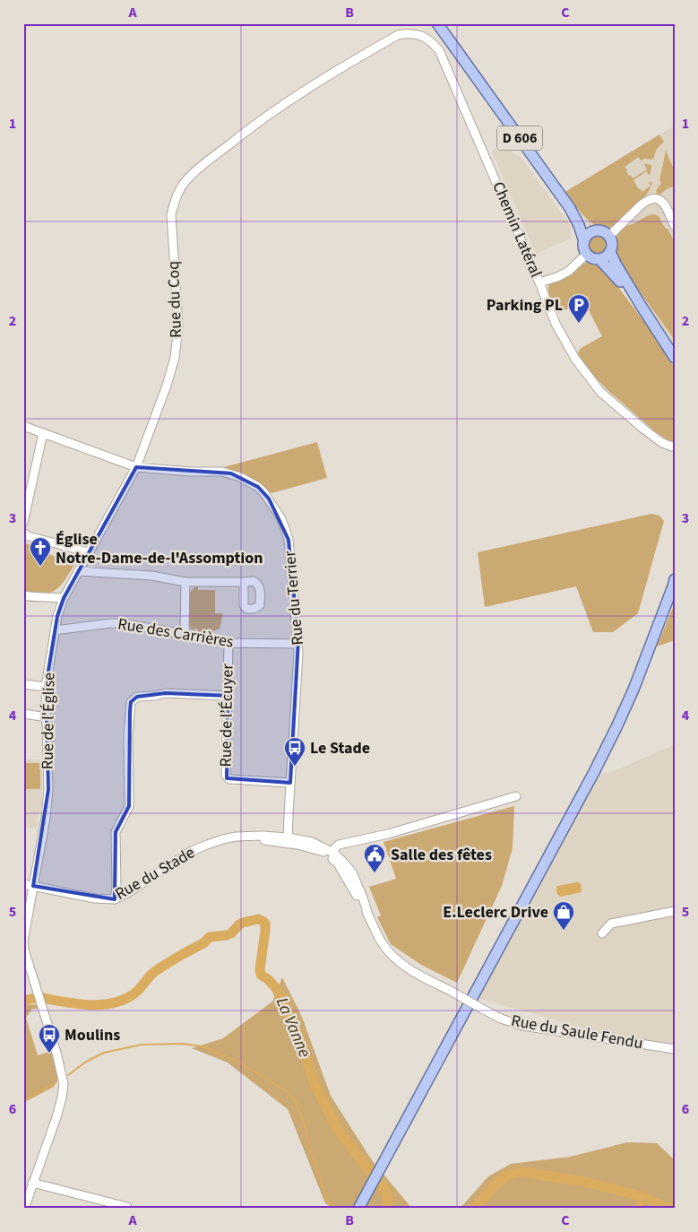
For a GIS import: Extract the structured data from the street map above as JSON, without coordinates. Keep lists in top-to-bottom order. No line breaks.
{"streets":{"main road":["D 606"],"street":["Chemin Latéral","Rue du Coq","Rue du Terrier","Rue des Carrières","Rue de l’Écuyer","Rue de l'Église","Rue du Stade","Rue du Saule Fendu"]},"crossings":[["Chemin Latéral","Rue du Coq"],["Rue du Coq","Rue du Terrier"],["Rue du Coq","Rue de l'Église"],["Rue du Terrier","Rue des Carrières"],["Rue du Terrier","Rue de l’Écuyer"],["Rue du Terrier","Rue de l'Église"],["Rue du Terrier","Rue du Stade"],["Rue des Carrières","Rue de l’Écuyer"],["Rue des Carrières","Rue de l'Église"],["Rue de l'Église","Rue du Stade"],["Rue du Stade","Rue du Saule Fendu"]],"water":["La Vanne"],"places":{"parking":["Parking PL"],"church":["Église Notre-Dame-de-l'Assomption"],"bus stop":["Le Stade","Moulins"],"public building":["Salle des fêtes"],"shop":["E.Leclerc Drive"]},"grid":{"columns":["A","B","C"],"rows":["1","2","3","4","5","6"]}}
